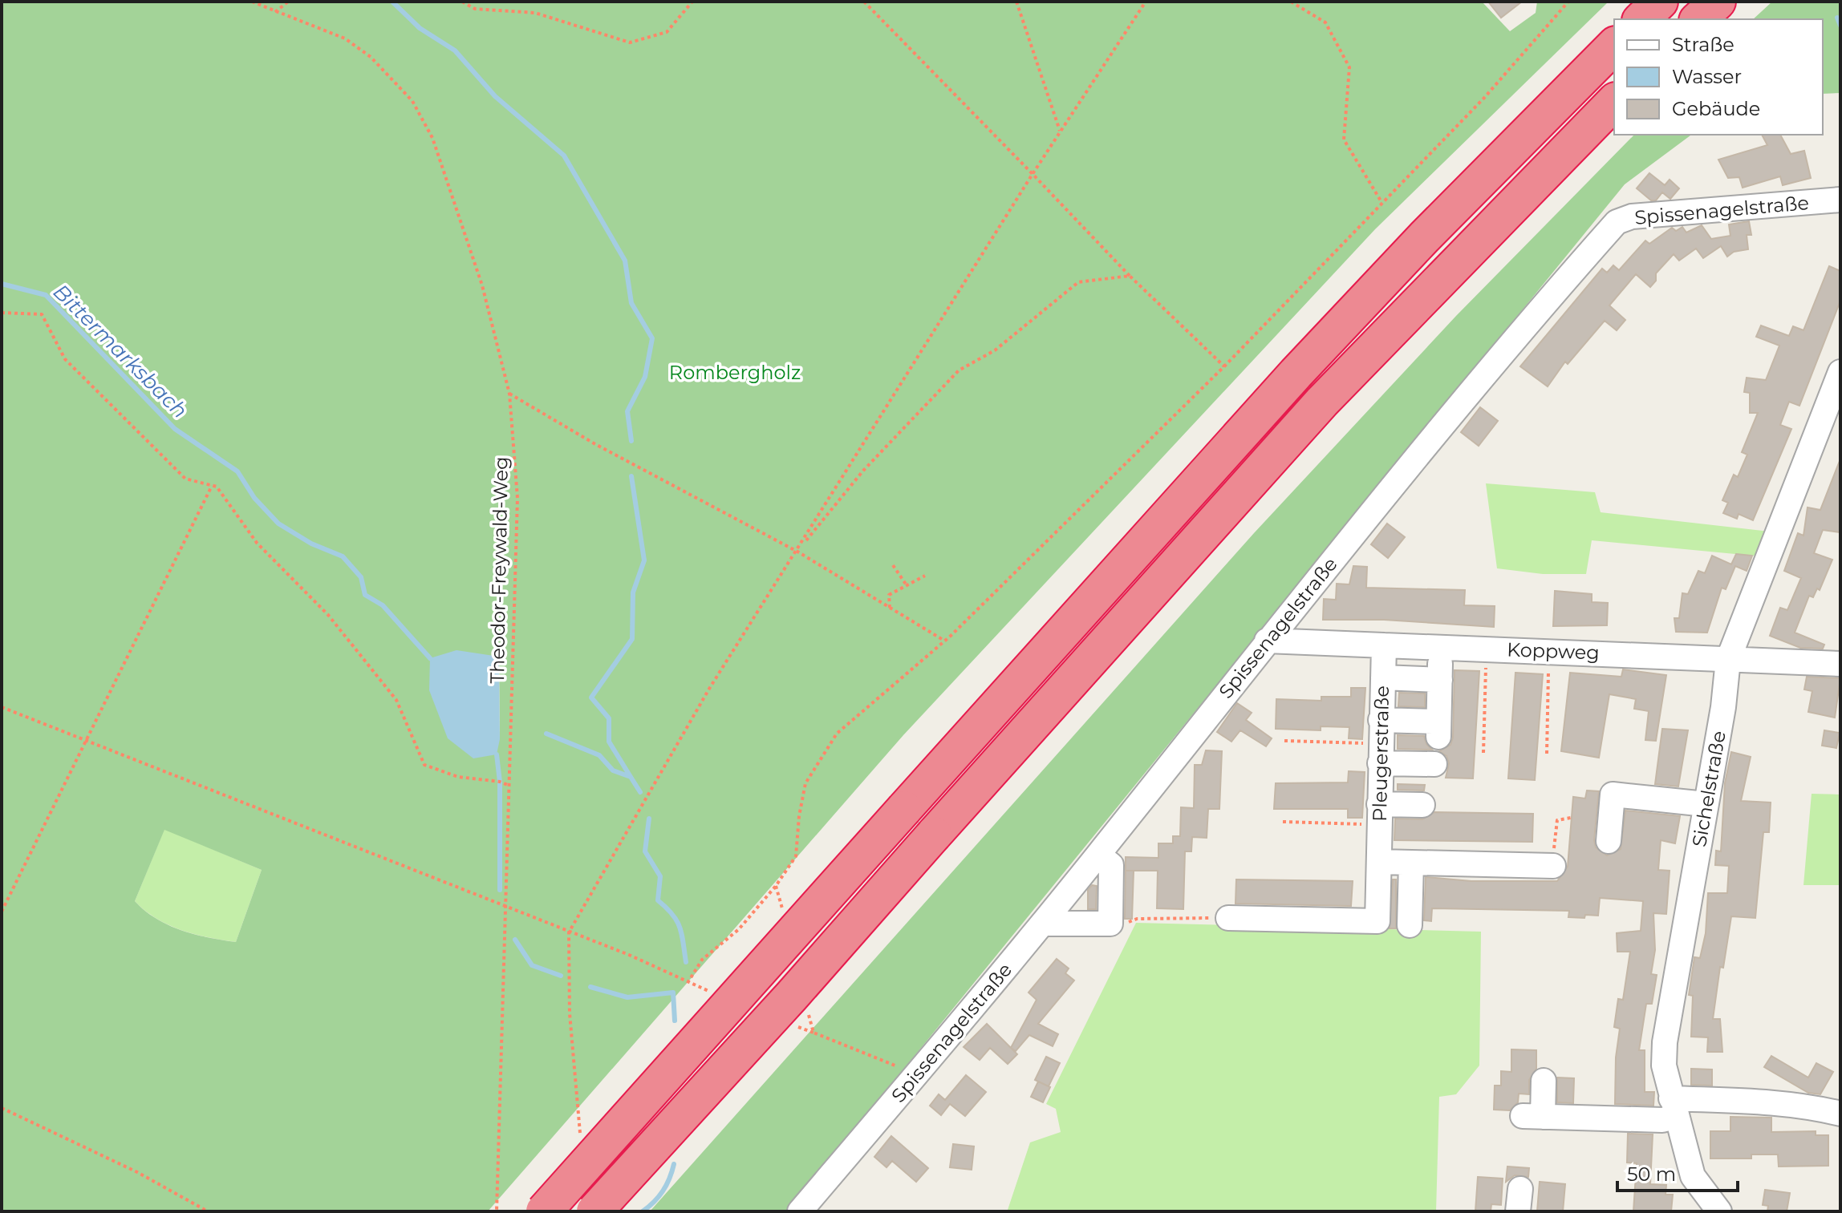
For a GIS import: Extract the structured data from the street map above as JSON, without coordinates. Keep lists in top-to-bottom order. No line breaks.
{"streets":{"street":["Spissenagelstraße","Koppweg","Pleugerstraße","Sichelstraße"],"path":["Theodor-Freywald-Weg"]},"crossings":[["Spissenagelstraße","Koppweg"],["Koppweg","Pleugerstraße"],["Koppweg","Sichelstraße"]],"water":["Bittermarksbach"],"parks":["Rombergholz"],"legend":["Straße","Wasser","Gebäude"],"scale_bar":"50 m"}
